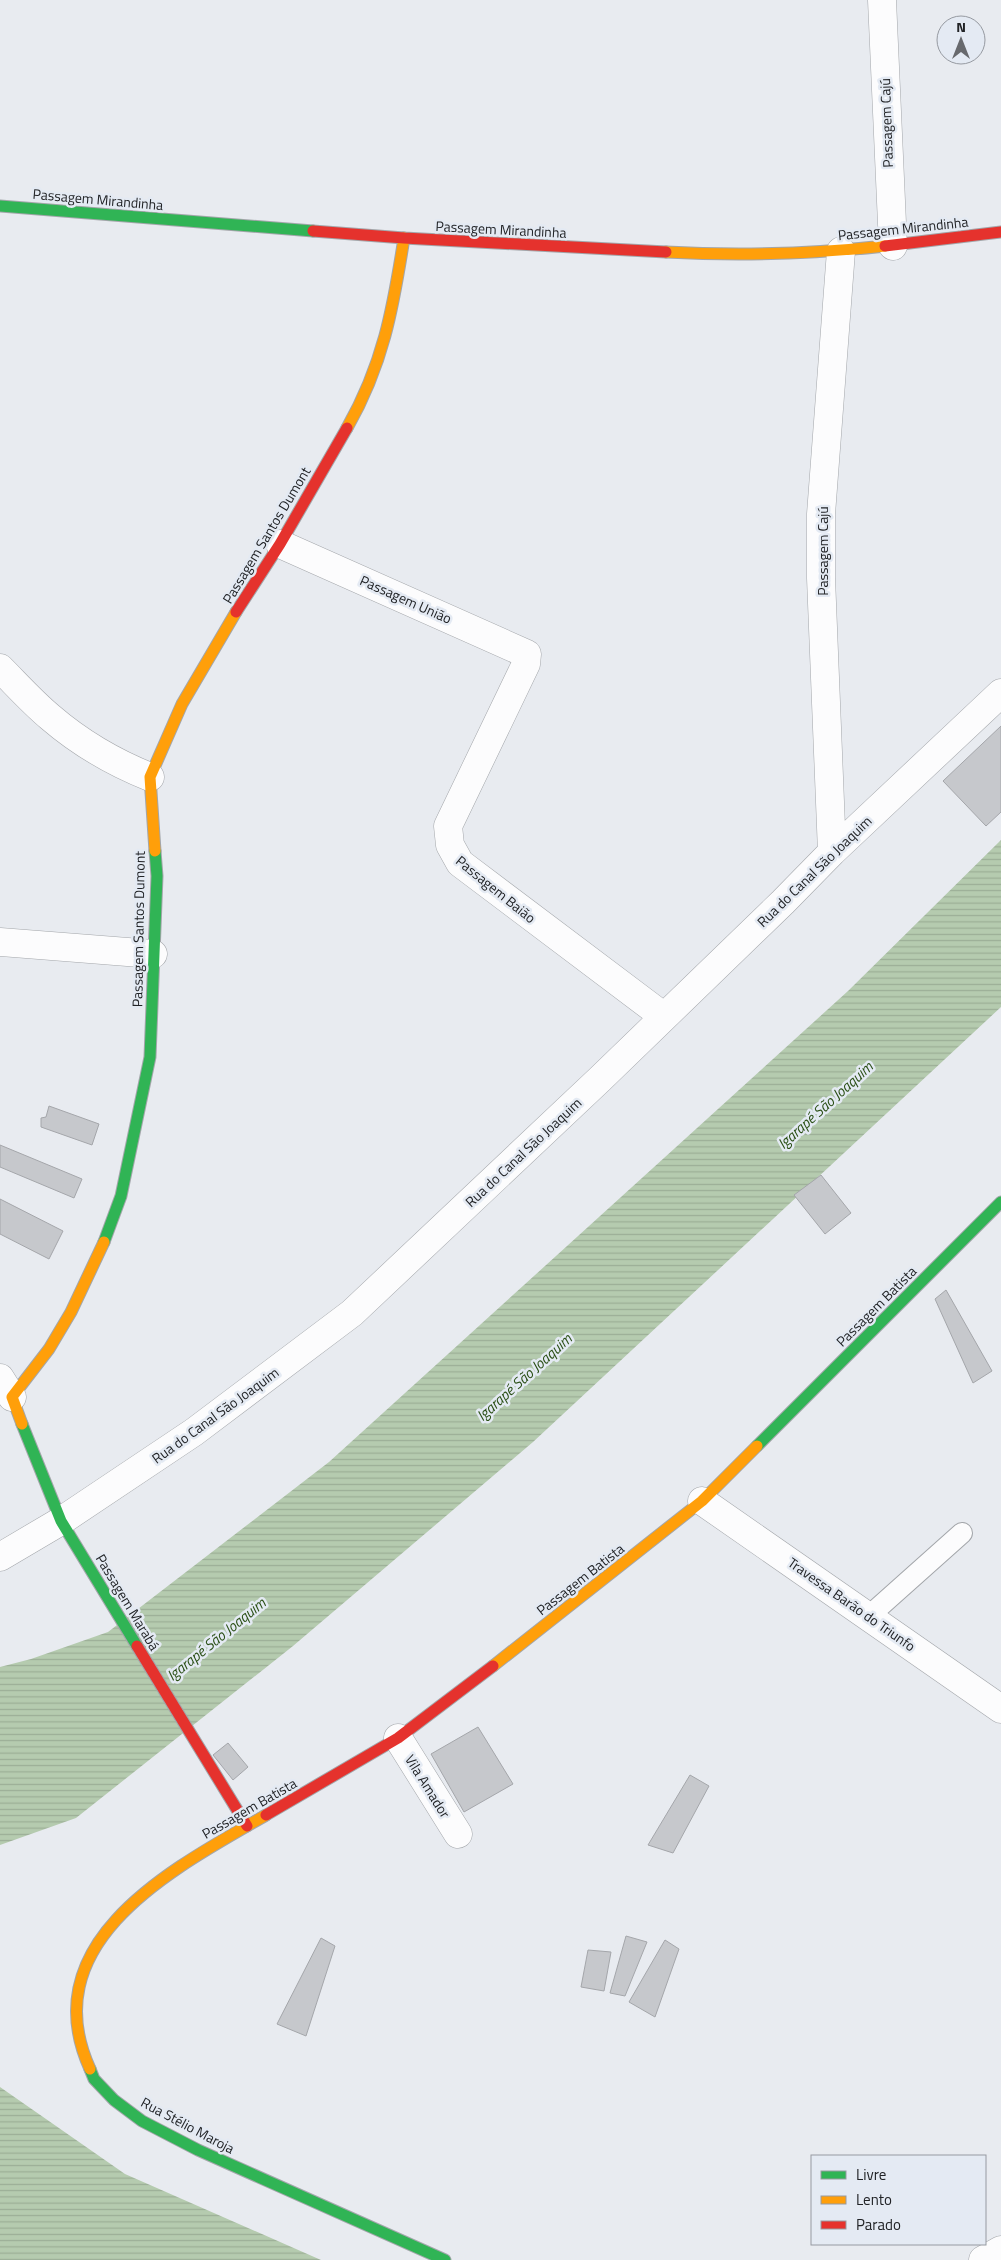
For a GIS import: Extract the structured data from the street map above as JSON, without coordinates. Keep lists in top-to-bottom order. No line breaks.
{"streets":{"street":["Passagem Cajú","Passagem Mirandinha","Passagem Santos Dumont","Passagem União","Rua do Canal São Joaquim","Passagem Baião","Passagem Batista","Passagem Marabá","Travessa Barão do Triunfo","Vila Amador","Rua Stélio Maroja"]},"crossings":[["Passagem Cajú","Passagem Mirandinha"],["Passagem Cajú","Rua do Canal São Joaquim"],["Passagem Mirandinha","Passagem Santos Dumont"],["Passagem Santos Dumont","Passagem União"],["Passagem Santos Dumont","Rua do Canal São Joaquim"],["Passagem Santos Dumont","Passagem Marabá"],["Passagem União","Passagem Baião"],["Rua do Canal São Joaquim","Passagem Baião"],["Rua do Canal São Joaquim","Passagem Marabá"],["Passagem Batista","Passagem Marabá"],["Passagem Batista","Travessa Barão do Triunfo"],["Passagem Batista","Vila Amador"],["Passagem Batista","Rua Stélio Maroja"]],"water":["Igarapé São Joaquim"],"legend":["Livre","Lento","Parado"],"north":"top"}
